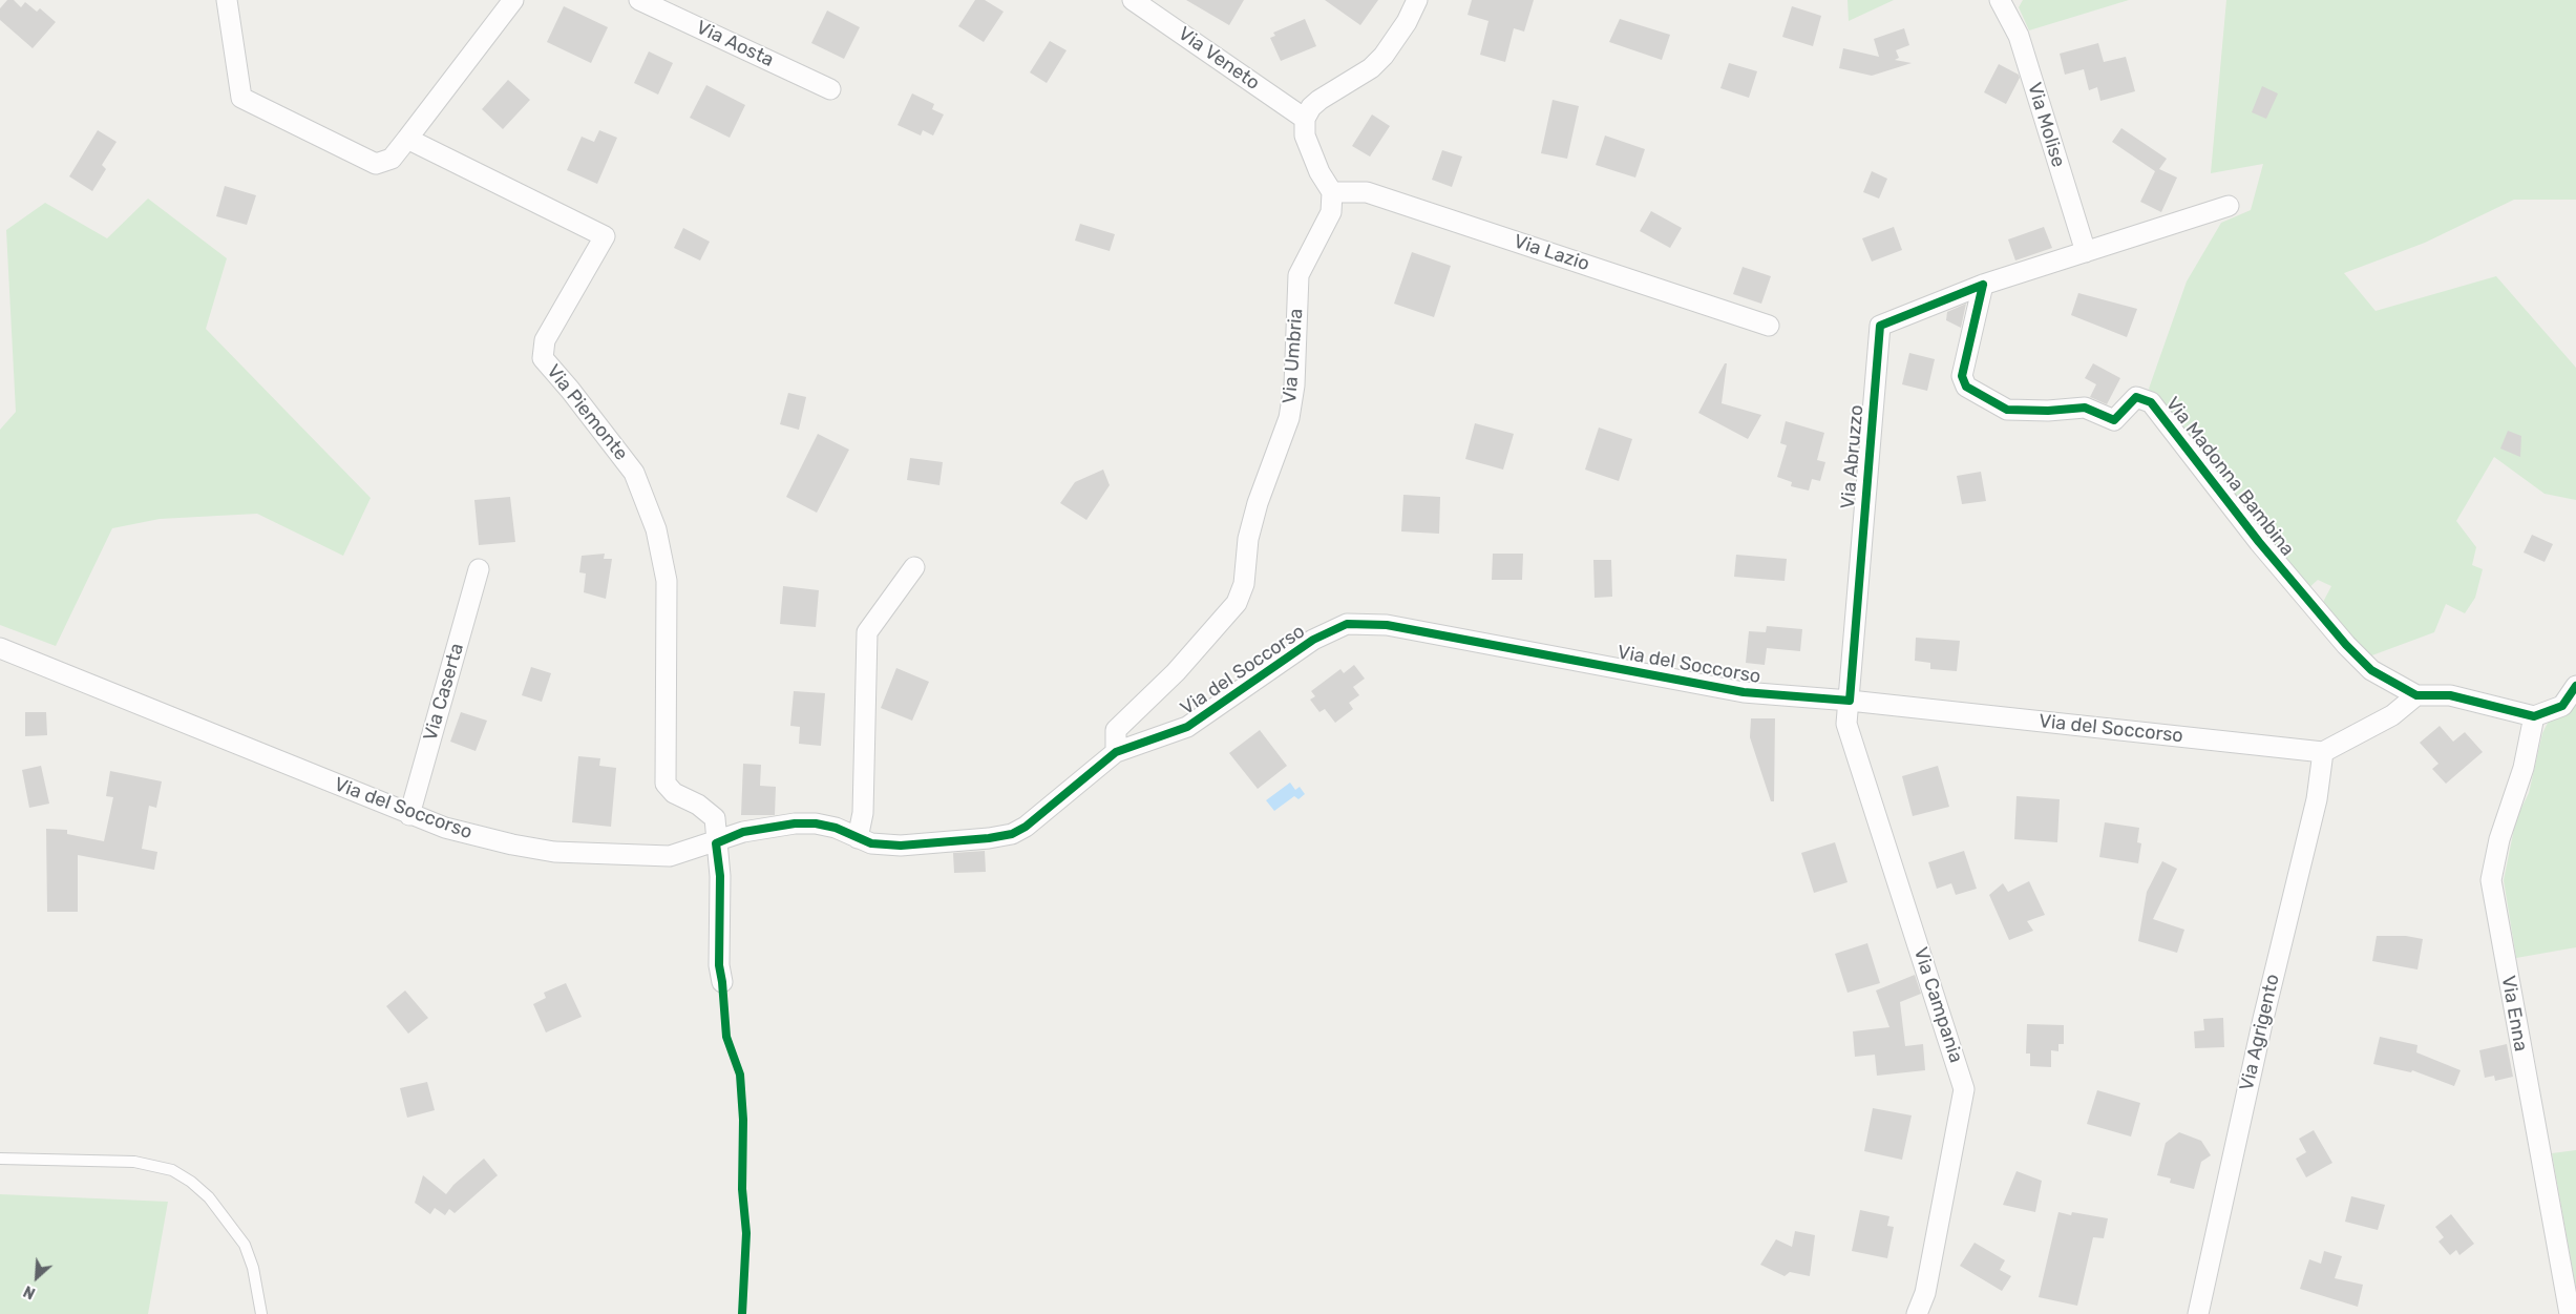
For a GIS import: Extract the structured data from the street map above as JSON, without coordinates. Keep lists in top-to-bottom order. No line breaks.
{"streets":{"street":["Via Aosta","Via Veneto","Via Molise","Via Lazio","Via Umbria","Via Piemonte","Via Abruzzo","Via Madonna Bambina","Via del Soccorso","Via Caserta","Via Campania","Via Enna","Via Agrigento"]},"crossings":[["Via Molise","Via Abruzzo"],["Via Lazio","Via Umbria"],["Via Umbria","Via del Soccorso"],["Via Piemonte","Via del Soccorso"],["Via Abruzzo","Via Madonna Bambina"],["Via Abruzzo","Via del Soccorso"],["Via Abruzzo","Via Campania"],["Via del Soccorso","Via Caserta"],["Via del Soccorso","Via Campania"],["Via del Soccorso","Via Agrigento"]],"north":"bottom left"}
